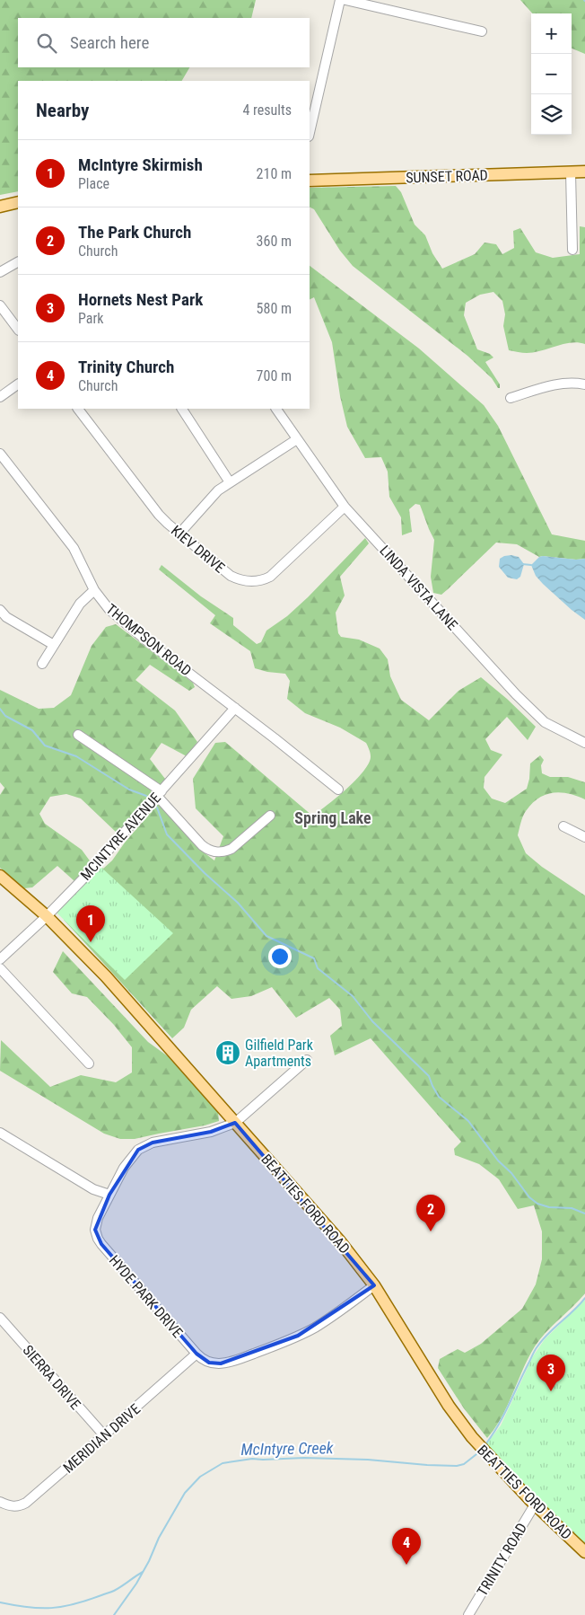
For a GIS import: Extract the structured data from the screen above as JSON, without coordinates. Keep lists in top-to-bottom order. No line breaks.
{"streets":{"main road":["SUNSET ROAD","BEATTIES FORD ROAD"],"street":["KIEV DRIVE","LINDA VISTA LANE","THOMPSON ROAD","MCINTYRE AVENUE","HYDE PARK DRIVE","SIERRA DRIVE","MERIDIAN DRIVE","TRINITY ROAD"]},"crossings":[["KIEV DRIVE","LINDA VISTA LANE"],["THOMPSON ROAD","MCINTYRE AVENUE"],["MCINTYRE AVENUE","BEATTIES FORD ROAD"],["BEATTIES FORD ROAD","HYDE PARK DRIVE"],["BEATTIES FORD ROAD","TRINITY ROAD"],["HYDE PARK DRIVE","MERIDIAN DRIVE"],["SIERRA DRIVE","MERIDIAN DRIVE"]],"districts":["Spring Lake"],"water":["McIntyre Creek"],"places":{"building":["Gilfield Park Apartments"]},"page":{"map_buttons":["+","−"],"search":"Search here","heading":["Nearby","4 results"],"list":[{"mark":"1","name":"McIntyre Skirmish","note":"Place","value":"210 m"},{"mark":"2","name":"The Park Church","note":"Church","value":"360 m"},{"mark":"3","name":"Hornets Nest Park","note":"Park","value":"580 m"},{"mark":"4","name":"Trinity Church","note":"Church","value":"700 m"}],"pins":["1","2","3","4"]}}
